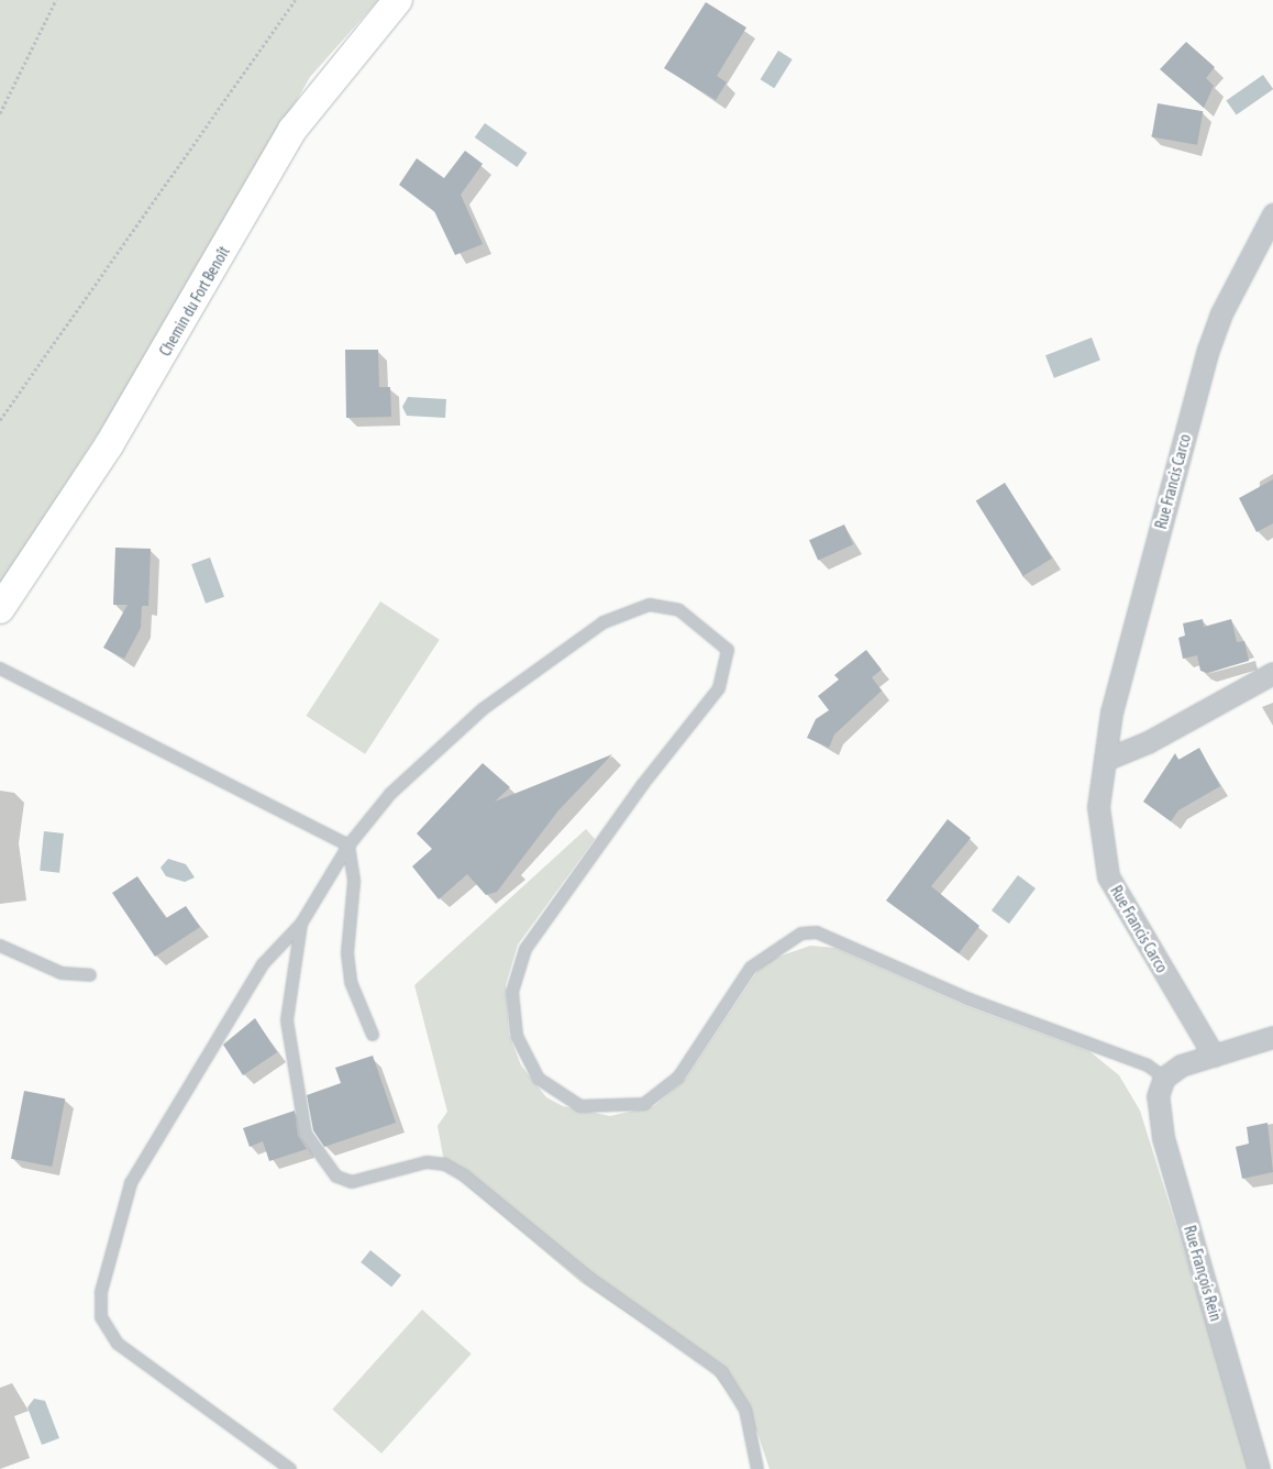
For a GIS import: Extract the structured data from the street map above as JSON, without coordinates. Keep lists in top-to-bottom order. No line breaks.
{"streets":{"street":["Chemin du Fort Benoît","Rue Francis Carco","Rue François Rein"]}}
